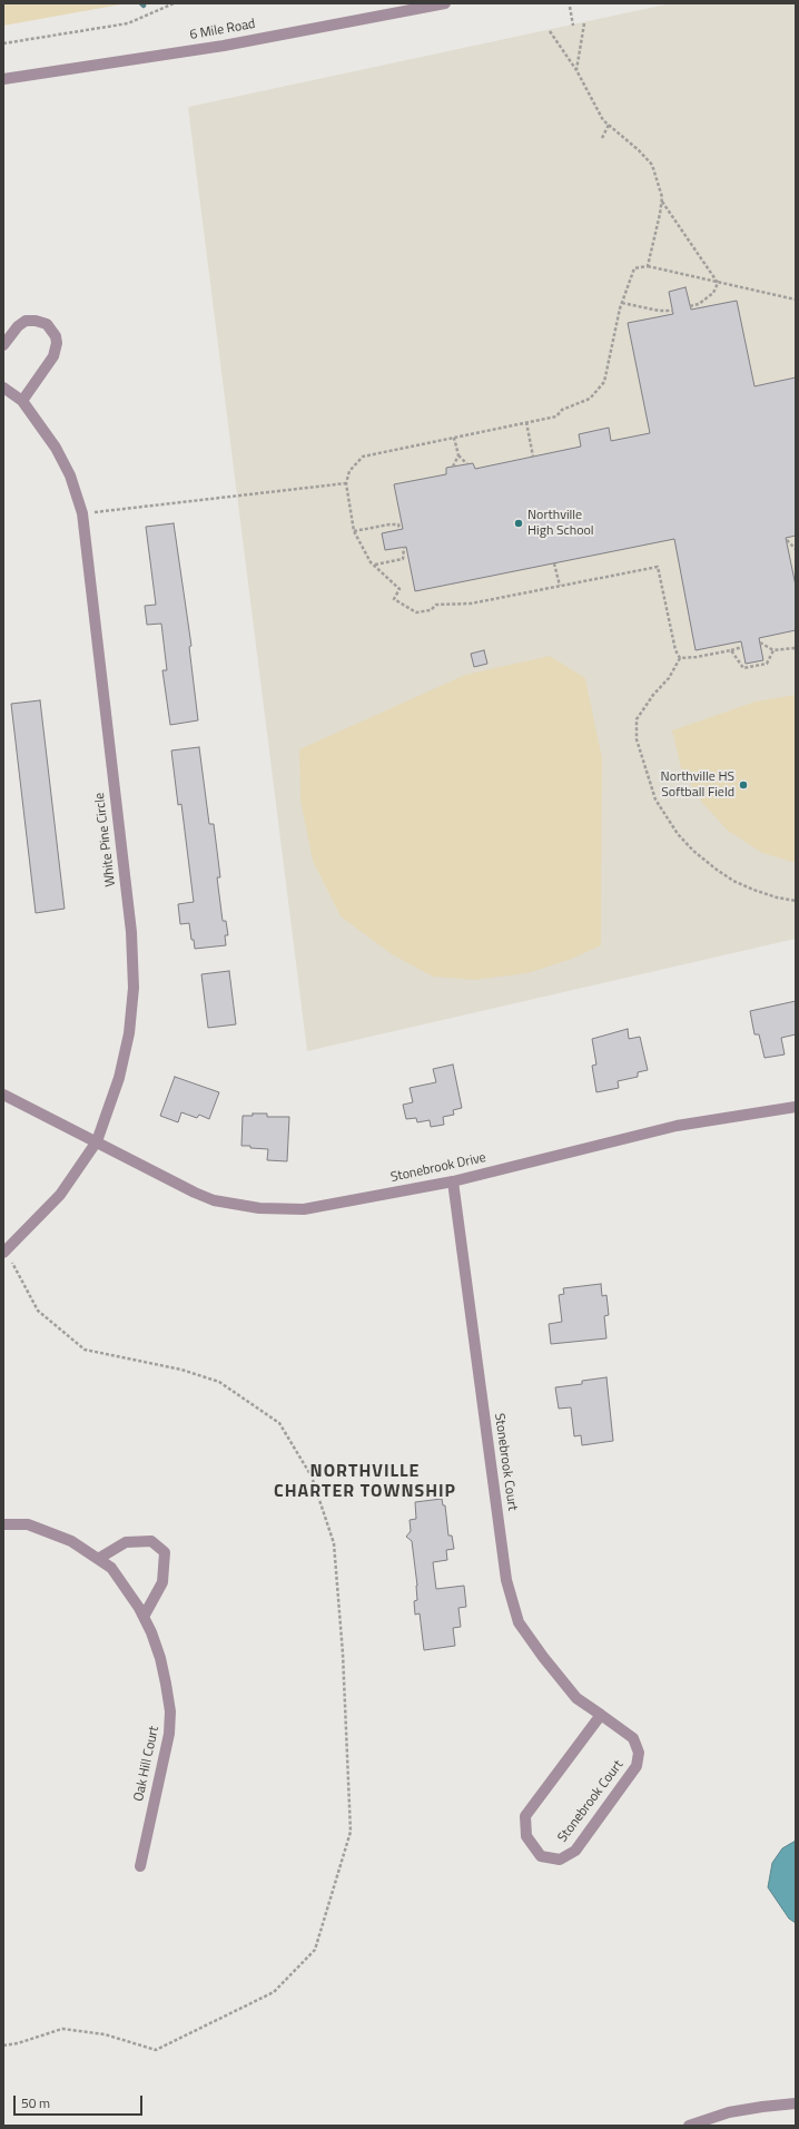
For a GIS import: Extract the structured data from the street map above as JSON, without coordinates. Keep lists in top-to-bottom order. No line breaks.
{"streets":{"street":["6 Mile Road","White Pine Circle","Stonebrook Drive","Stonebrook Court","Oak Hill Court"]},"crossings":[["White Pine Circle","Stonebrook Drive"],["Stonebrook Drive","Stonebrook Court"]],"districts":["NORTHVILLE CHARTER TOWNSHIP"],"places":["Northville High School","Northville HS Softball Field"],"scale_bar":"50 m"}
